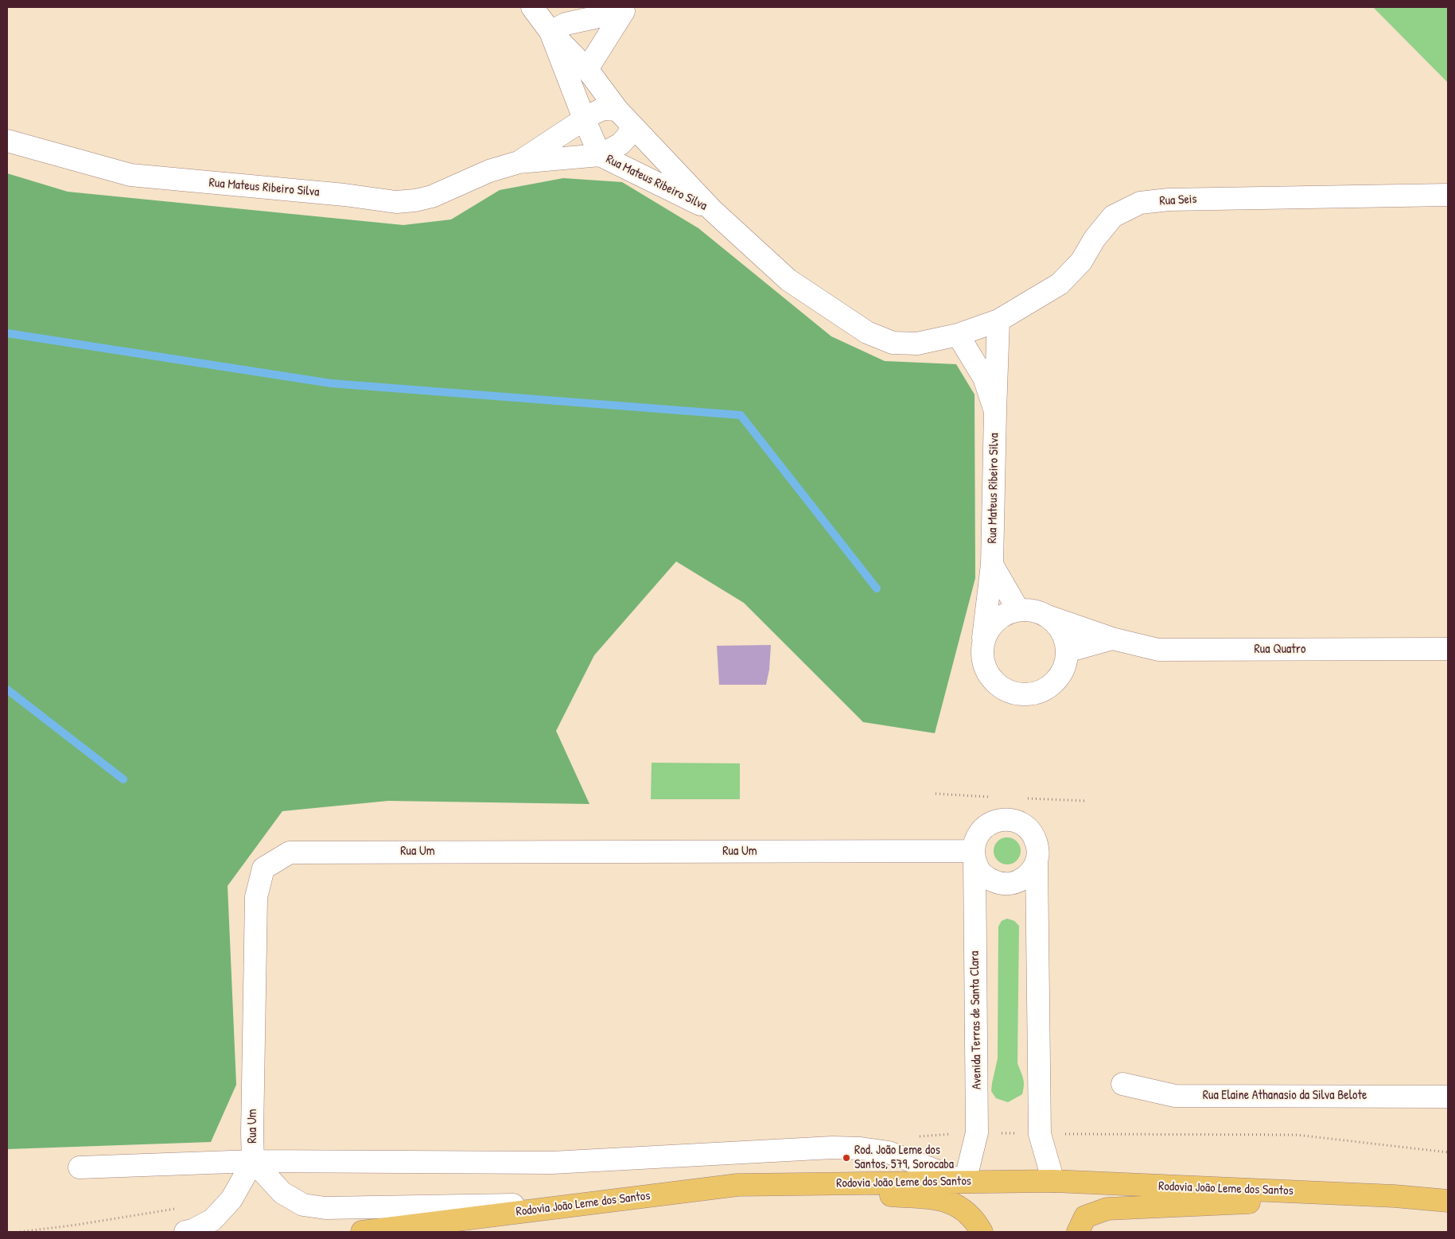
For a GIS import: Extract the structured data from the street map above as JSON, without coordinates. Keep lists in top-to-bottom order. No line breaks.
{"streets":{"main road":["Rodovia João Leme dos Santos"],"street":["Rua Mateus Ribeiro Silva","Rua Seis","Rua Quatro","Rua Um","Avenida Terras de Santa Clara","Rua Elaine Athanasio da Silva Belote"]},"crossings":[["Rua Mateus Ribeiro Silva","Rua Seis"],["Rua Mateus Ribeiro Silva","Rua Quatro"],["Rua Um","Avenida Terras de Santa Clara"],["Avenida Terras de Santa Clara","Rodovia João Leme dos Santos"]],"places":["Rod. João Leme dos Santos, 579, Sorocaba"]}
